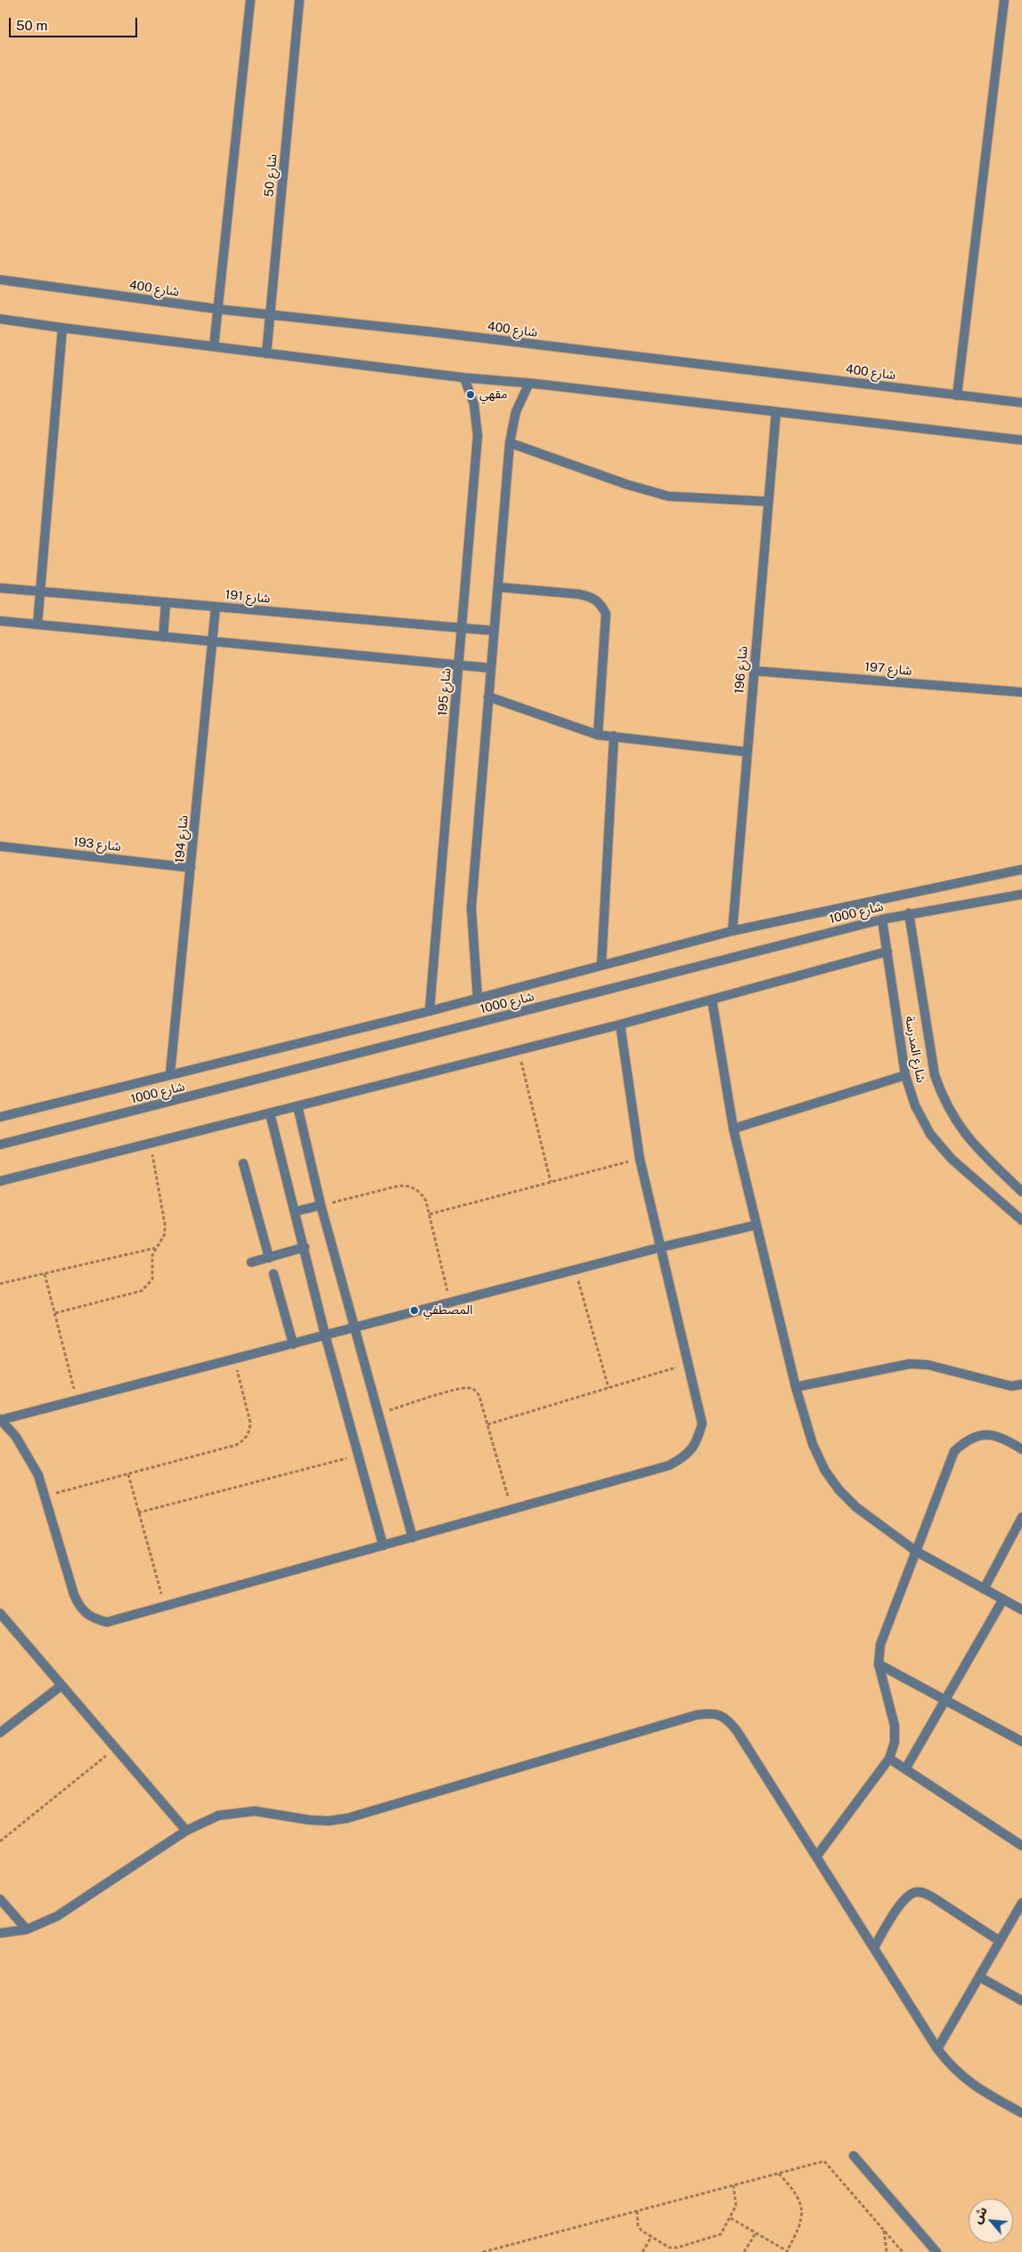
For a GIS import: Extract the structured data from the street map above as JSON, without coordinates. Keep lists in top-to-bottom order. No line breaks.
{"streets":{"street":["شارع 50","شارع 400","شارع 191","شارع 197","شارع 196","شارع 195","شارع 194","شارع 193","شارع 1000","شارع المدرسة"]},"crossings":[["شارع 50","شارع 400"],["شارع 191","شارع 195"],["شارع 191","شارع 194"],["شارع 197","شارع 196"],["شارع 196","شارع 1000"],["شارع 195","شارع 1000"],["شارع 194","شارع 193"],["شارع 194","شارع 1000"],["شارع 1000","شارع المدرسة"]],"places":["مقهي","المصطفي"],"scale_bar":"50 m","north":"top left"}
